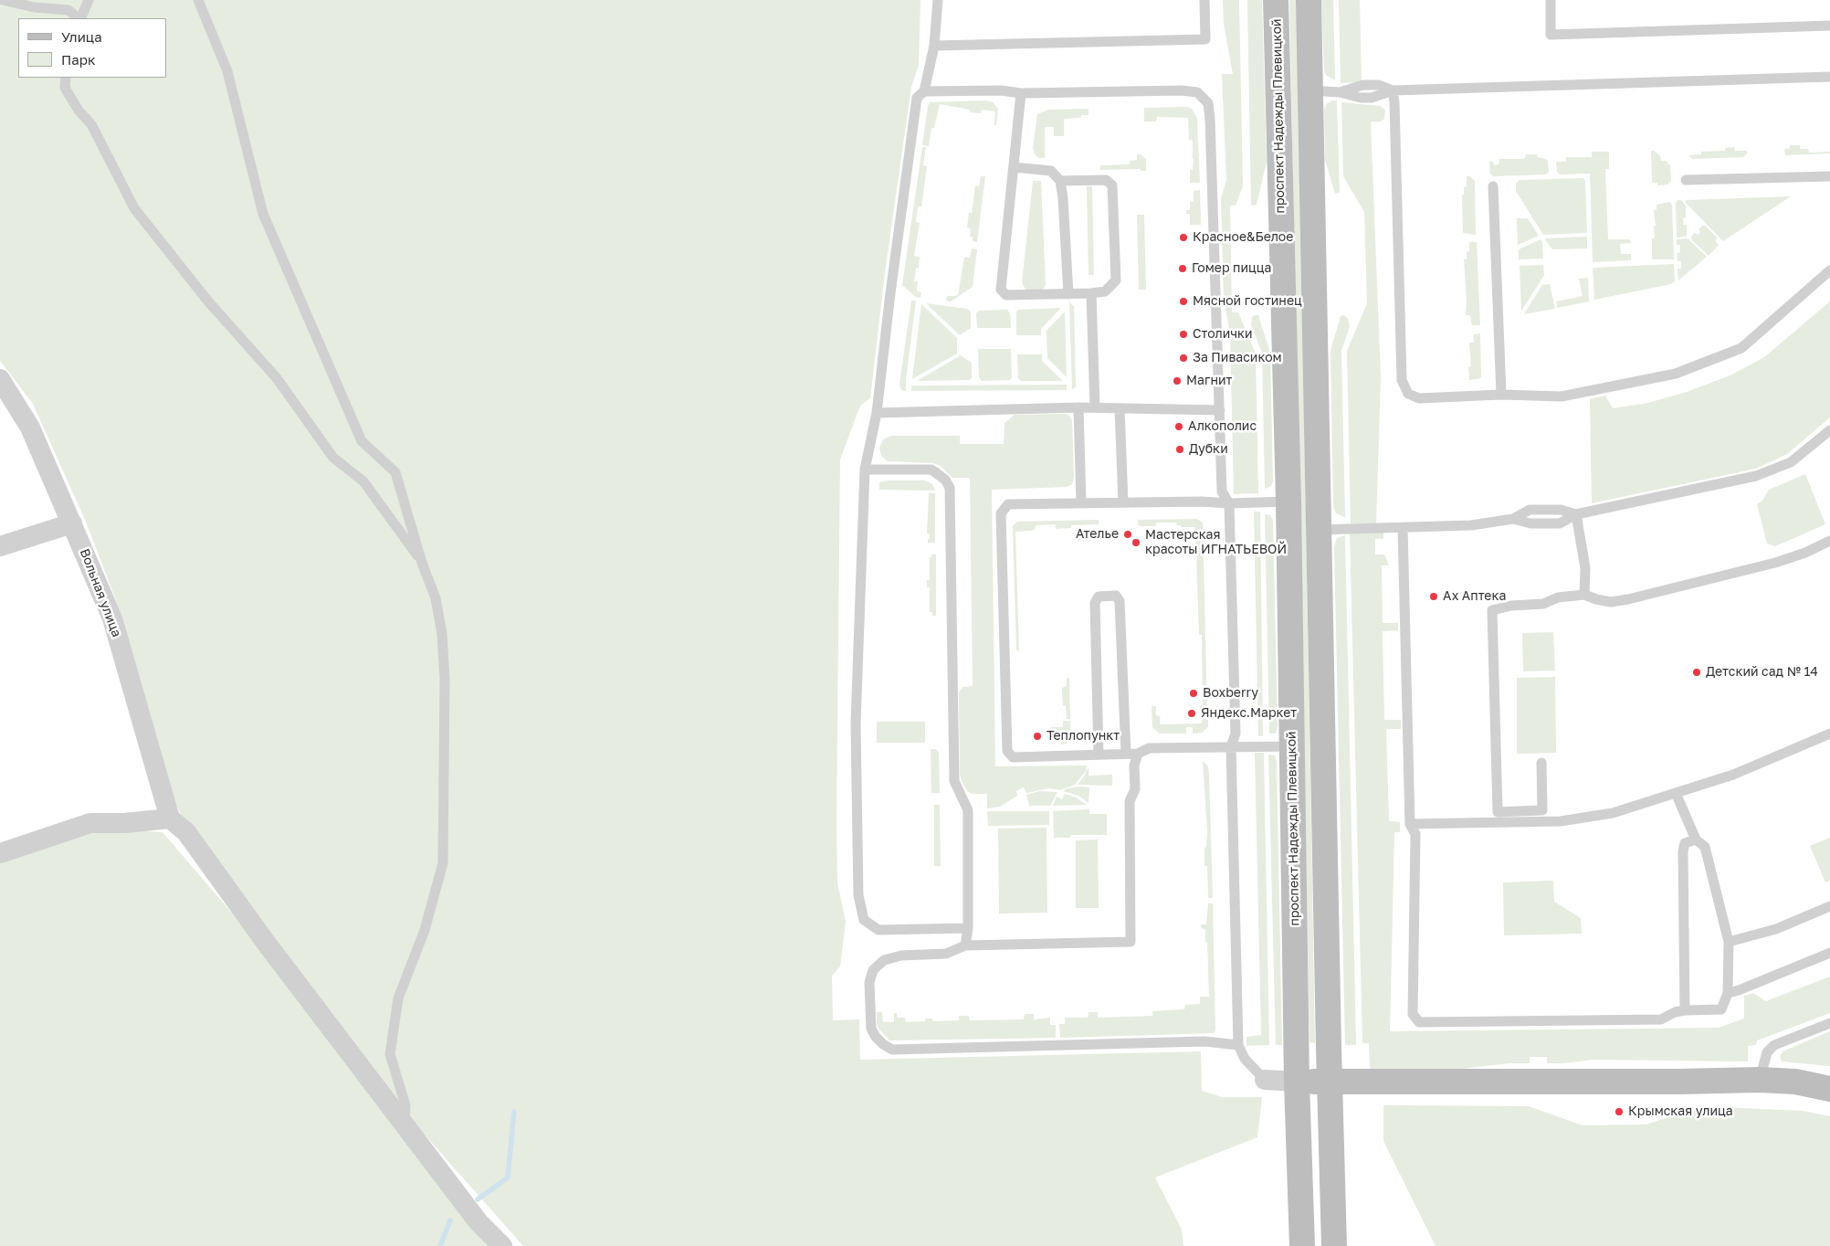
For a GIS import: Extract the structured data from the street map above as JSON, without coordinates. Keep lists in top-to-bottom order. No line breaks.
{"streets":{"main road":["проспект Надежды Плевицкой"],"street":["Вольная улица"]},"places":["Красное&Белое","Гомер пицца","Мясной гостинец","Столички","За Пивасиком","Магнит","Алкополис","Дубки","Ателье","Мастерская красоты ИГНАТЬЕВОЙ","Ах Аптека","Детский сад № 14","Boxberry","Яндекс.Маркет","Теплопункт","Крымская улица"],"legend":["Улица","Парк"]}
